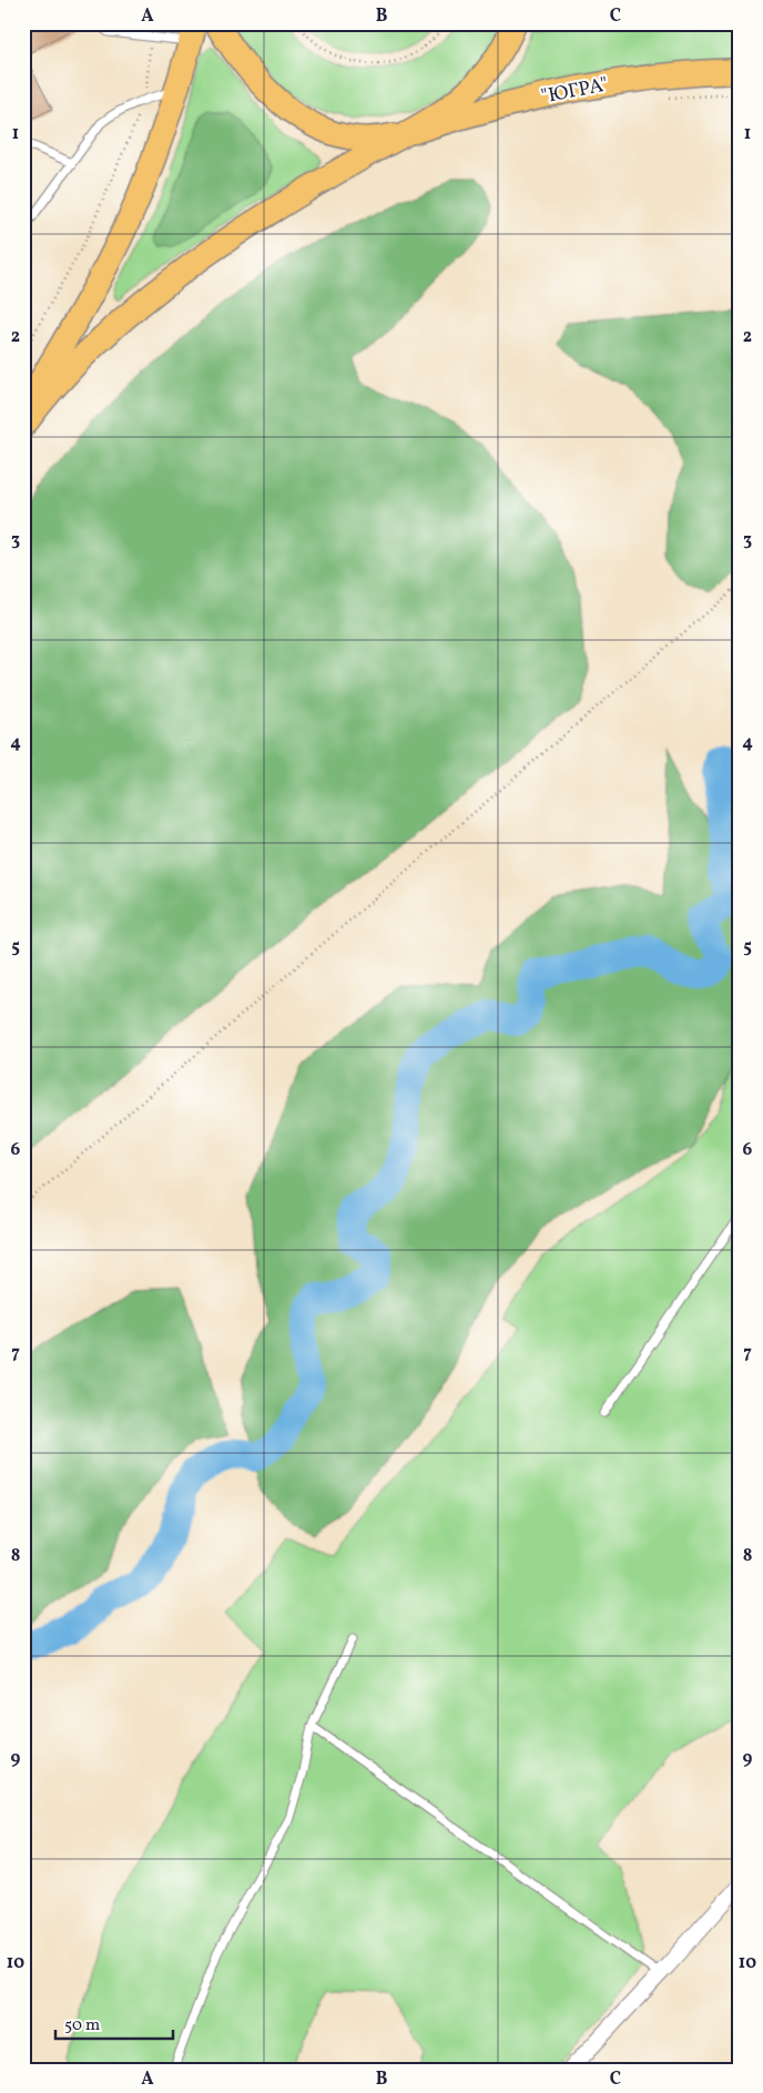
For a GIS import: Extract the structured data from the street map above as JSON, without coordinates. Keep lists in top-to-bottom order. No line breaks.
{"streets":{"highway":["\"ЮГРА\""]},"scale_bar":"50 m","grid":{"columns":["A","B","C"],"rows":["1","2","3","4","5","6","7","8","9","10"]}}
